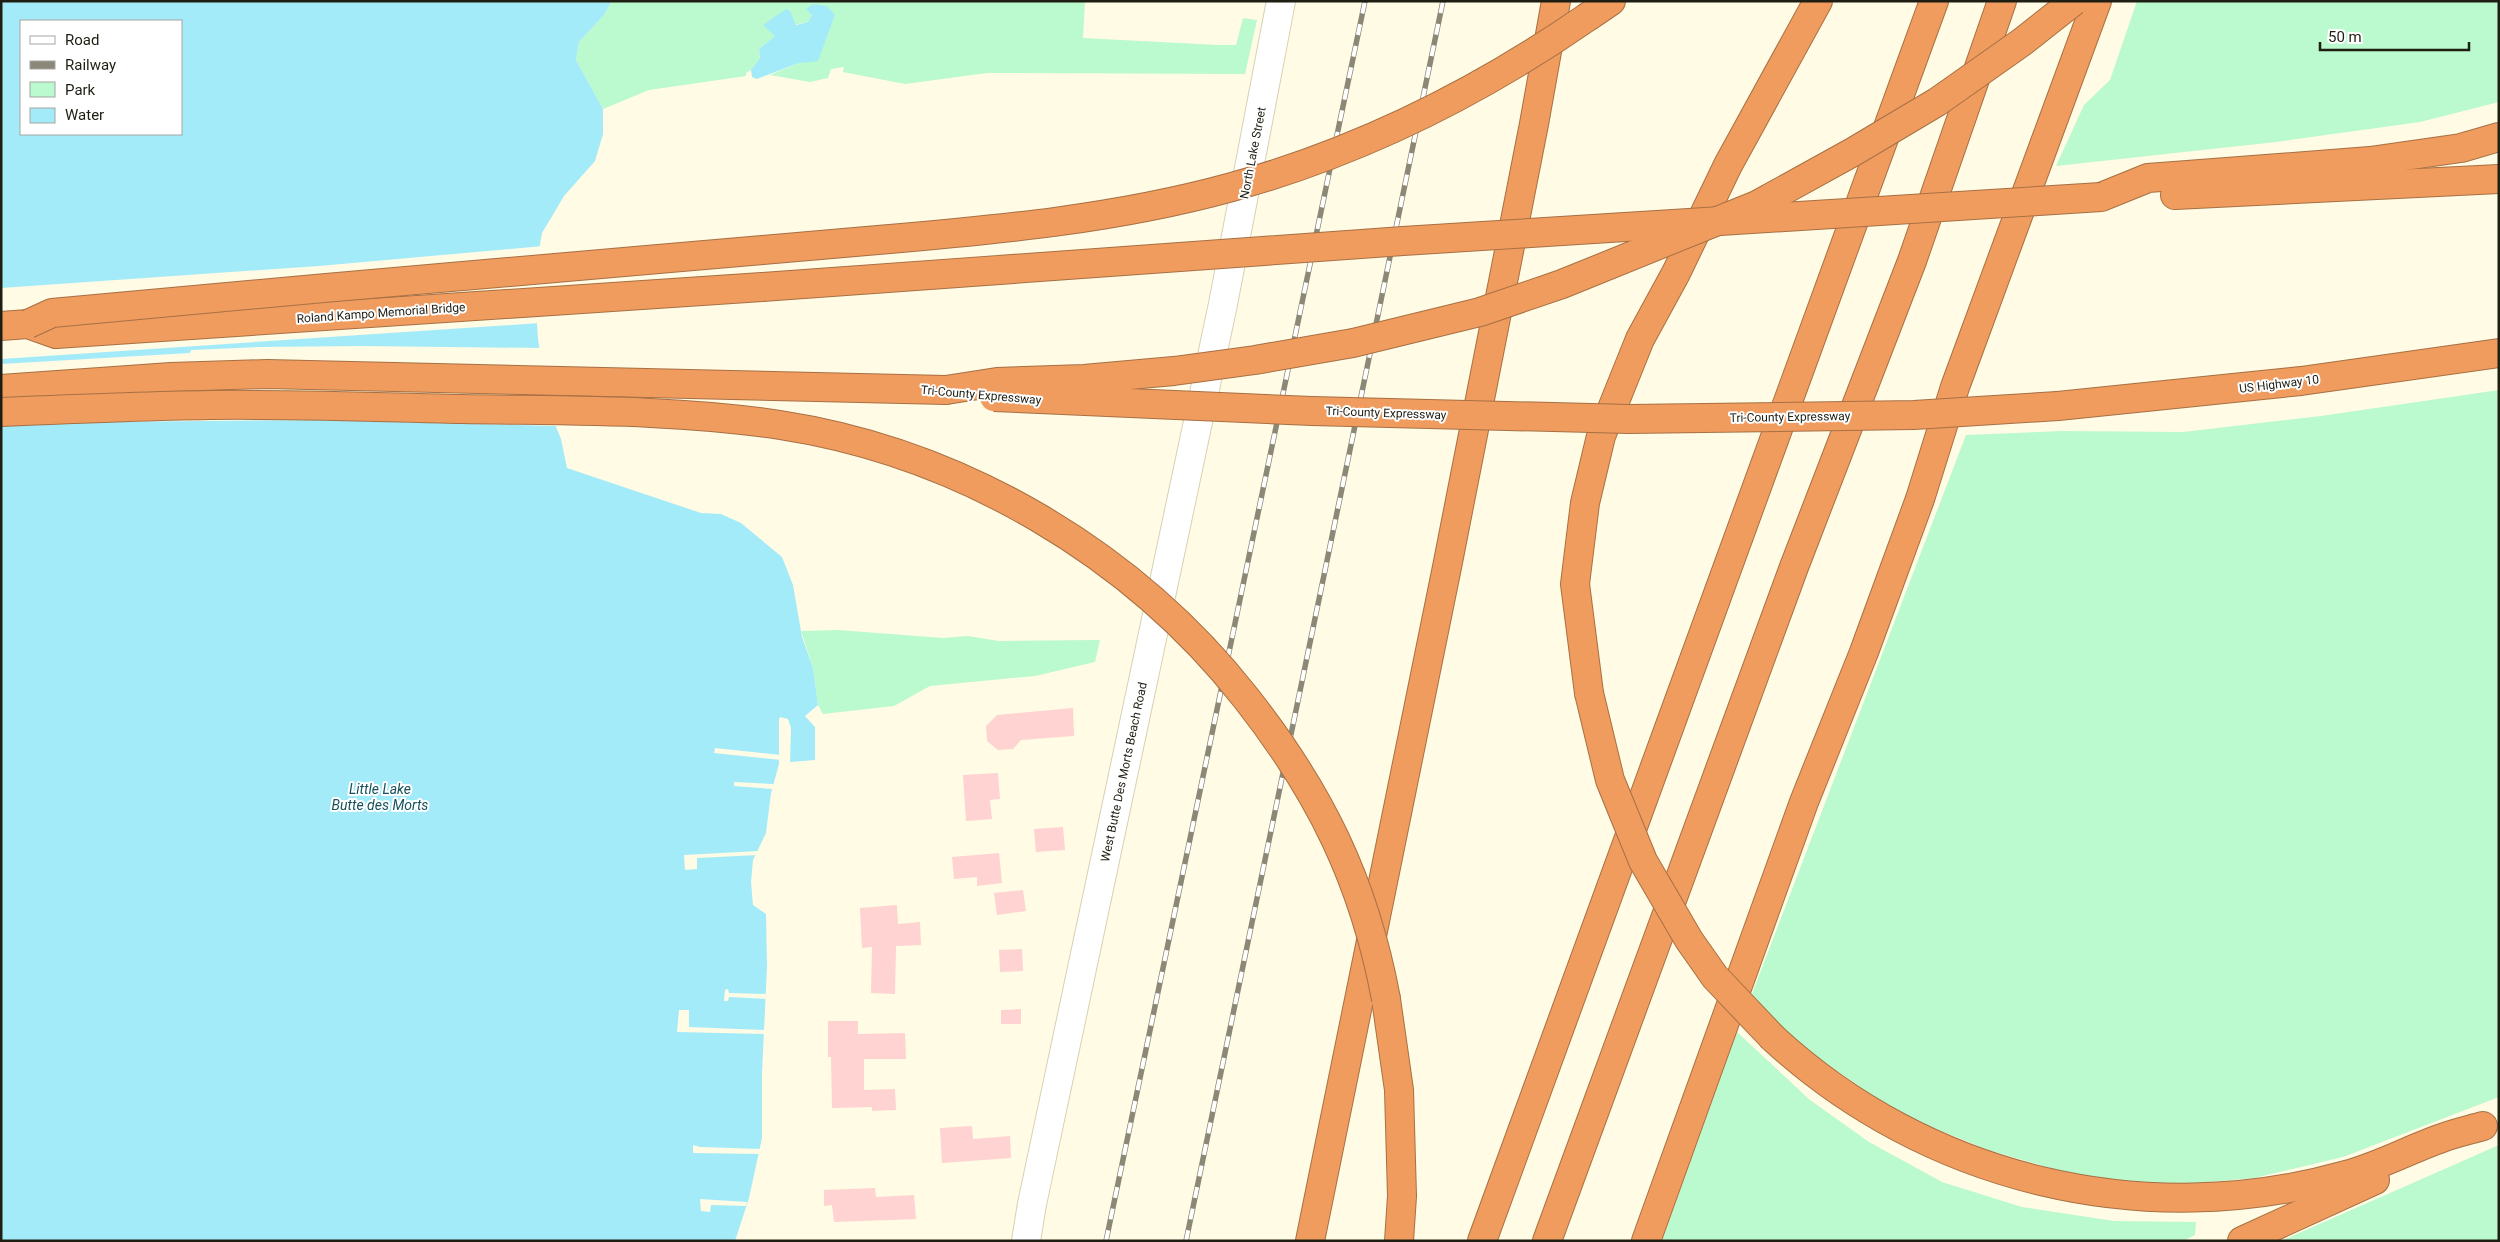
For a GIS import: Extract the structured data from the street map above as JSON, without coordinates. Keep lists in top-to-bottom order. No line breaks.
{"streets":{"highway":["Roland Kampo Memorial Bridge","US Highway 10","Tri-County Expressway"],"street":["North Lake Street","West Butte Des Morts Beach Road"]},"crossings":[["North Lake Street","West Butte Des Morts Beach Road"],["US Highway 10","Tri-County Expressway"]],"water":["Little Lake Butte des Morts"],"legend":["Road","Railway","Park","Water"],"scale_bar":"50 m"}
